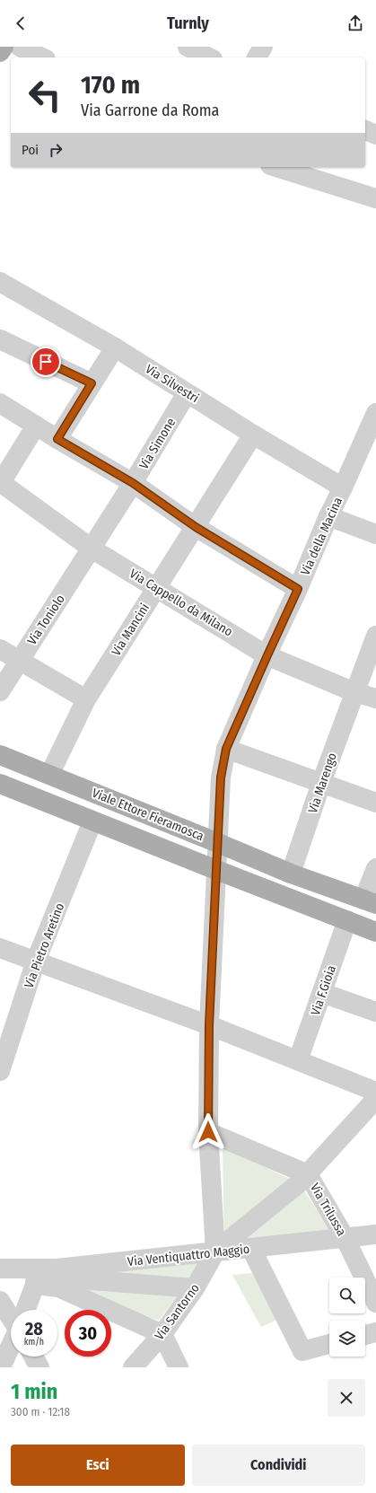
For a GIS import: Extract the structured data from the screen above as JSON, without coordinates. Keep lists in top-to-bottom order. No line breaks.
{"streets":{"main road":["Viale Ettore Fieramosca"],"street":["Via Silvestri","Via Simone","Via della Macina","Via Cappello da Milano","Via Toniolo","Via Mancini","Via Marengo","Via Pietro Aretino","Via F.Gioia","Via Trilussa","Via Ventiquattro Maggio","Via Santorno"]},"crossings":[["Via Silvestri","Via Simone"],["Via Silvestri","Via della Macina"],["Via Silvestri","Via Mancini"],["Via Simone","Via Cappello da Milano"],["Via Simone","Via Toniolo"],["Via della Macina","Via Cappello da Milano"],["Via della Macina","Viale Ettore Fieramosca"],["Via della Macina","Via Trilussa"],["Via della Macina","Via Ventiquattro Maggio"],["Via della Macina","Via Santorno"],["Via Cappello da Milano","Via Toniolo"],["Via Cappello da Milano","Via Mancini"],["Via Cappello da Milano","Via Marengo"],["Via Mancini","Viale Ettore Fieramosca"],["Via Marengo","Viale Ettore Fieramosca"],["Viale Ettore Fieramosca","Via Pietro Aretino"],["Viale Ettore Fieramosca","Via F.Gioia"],["Via Trilussa","Via Ventiquattro Maggio"],["Via Ventiquattro Maggio","Via Santorno"]],"page":{"header":"Turnly","turn":["170 m","Via Garrone da Roma"],"then":"Poi","speed":"28 km/h","limit":"30","heading":["1 min","300 m · 12:18"],"buttons":["Esci","Condividi"]}}
